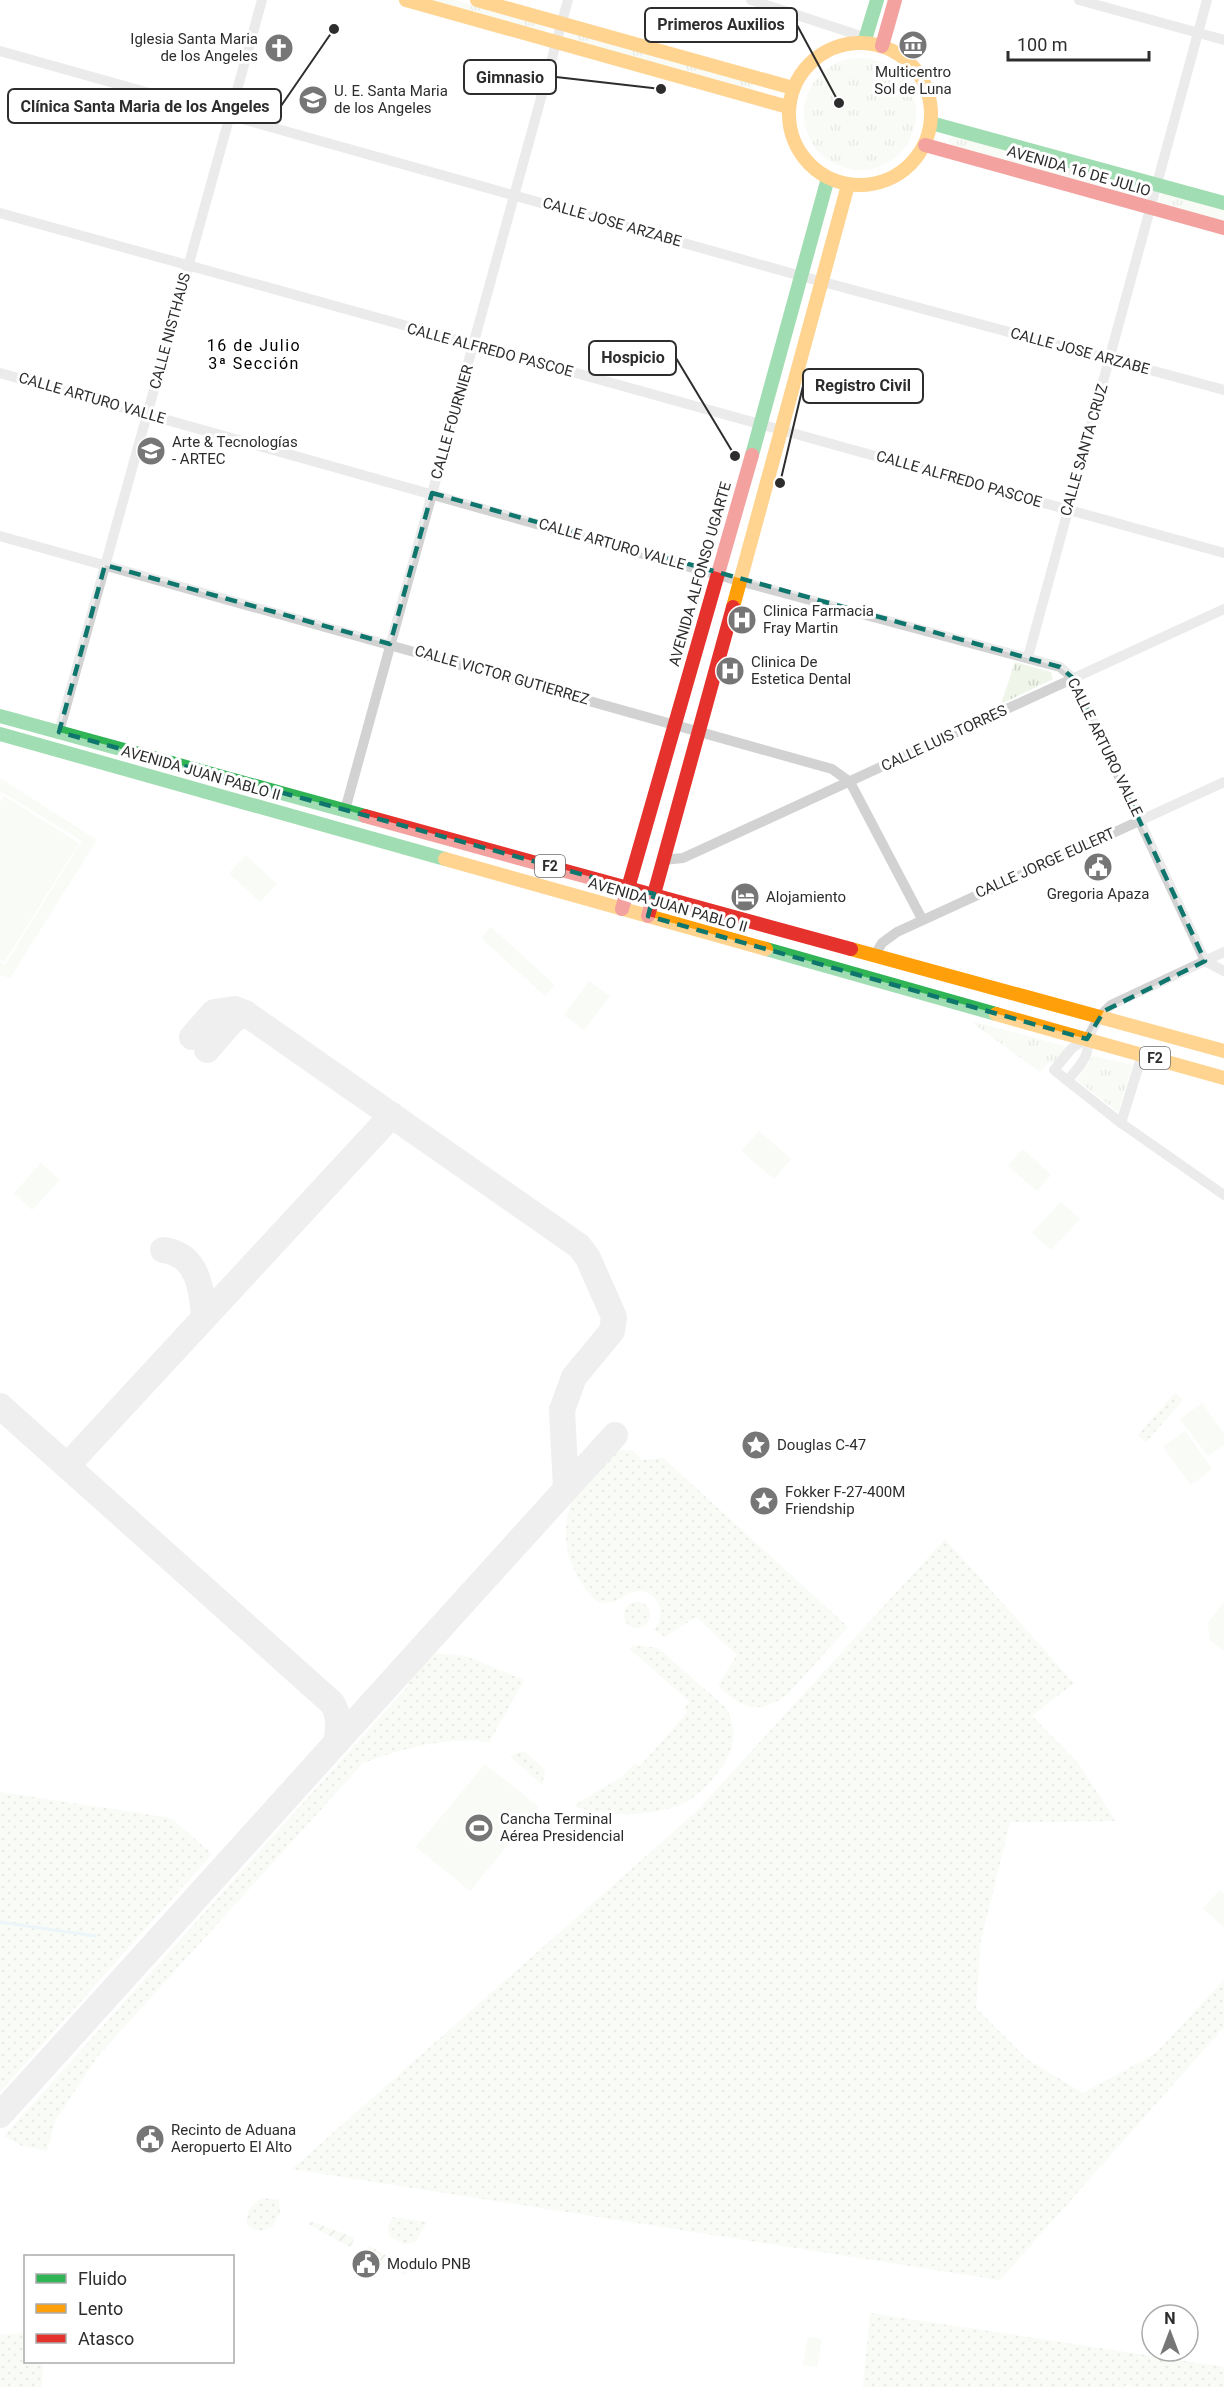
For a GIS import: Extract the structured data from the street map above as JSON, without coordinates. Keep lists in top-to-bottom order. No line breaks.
{"streets":{"main road":["AVENIDA 16 DE JULIO","AVENIDA ALFONSO UGARTE","AVENIDA JUAN PABLO II","F2"],"street":["CALLE JOSE ARZABE","CALLE NISTHAUS","CALLE ALFREDO PASCOE","CALLE ARTURO VALLE","CALLE FOURNIER","CALLE SANTA CRUZ","CALLE VICTOR GUTIERREZ","CALLE LUIS TORRES","CALLE JORGE EULERT"]},"crossings":[["AVENIDA 16 DE JULIO","CALLE SANTA CRUZ"],["AVENIDA 16 DE JULIO","AVENIDA ALFONSO UGARTE"],["CALLE JOSE ARZABE","CALLE NISTHAUS"],["CALLE JOSE ARZABE","CALLE FOURNIER"],["CALLE JOSE ARZABE","CALLE SANTA CRUZ"],["CALLE JOSE ARZABE","AVENIDA ALFONSO UGARTE"],["CALLE NISTHAUS","CALLE ALFREDO PASCOE"],["CALLE NISTHAUS","CALLE ARTURO VALLE"],["CALLE NISTHAUS","CALLE VICTOR GUTIERREZ"],["CALLE NISTHAUS","AVENIDA JUAN PABLO II"],["CALLE ALFREDO PASCOE","CALLE FOURNIER"],["CALLE ALFREDO PASCOE","CALLE SANTA CRUZ"],["CALLE ALFREDO PASCOE","AVENIDA ALFONSO UGARTE"],["CALLE ARTURO VALLE","CALLE FOURNIER"],["CALLE ARTURO VALLE","CALLE SANTA CRUZ"],["CALLE ARTURO VALLE","AVENIDA ALFONSO UGARTE"],["CALLE ARTURO VALLE","CALLE LUIS TORRES"],["CALLE ARTURO VALLE","CALLE JORGE EULERT"],["CALLE FOURNIER","CALLE VICTOR GUTIERREZ"],["CALLE FOURNIER","AVENIDA JUAN PABLO II"],["AVENIDA ALFONSO UGARTE","CALLE VICTOR GUTIERREZ"],["AVENIDA ALFONSO UGARTE","AVENIDA JUAN PABLO II"],["CALLE VICTOR GUTIERREZ","CALLE LUIS TORRES"],["CALLE VICTOR GUTIERREZ","CALLE JORGE EULERT"],["AVENIDA JUAN PABLO II","CALLE JORGE EULERT"]],"districts":["16 de Julio 3ª Sección"],"places":{"other":["Clínica Santa Maria de los Angeles","Gimnasio","Primeros Auxilios","Hospicio","Registro Civil"],"museum":["Multicentro Sol de Luna"],"church":["Iglesia Santa Maria de los Angeles"],"school or university":["U. E. Santa Maria de los Angeles","Arte & Tecnologías - ARTEC"],"hospital":["Clinica Farmacia Fray Martin","Clinica De Estetica Dental"],"public building":["Gregoria Apaza","Recinto de Aduana Aeropuerto El Alto","Modulo PNB"],"hotel":["Alojamiento"],"place":["Douglas C-47","Fokker F-27-400M Friendship"],"sports":["Cancha Terminal Aérea Presidencial"]},"legend":["Fluido","Lento","Atasco"],"scale_bar":"100 m","north":"top"}
